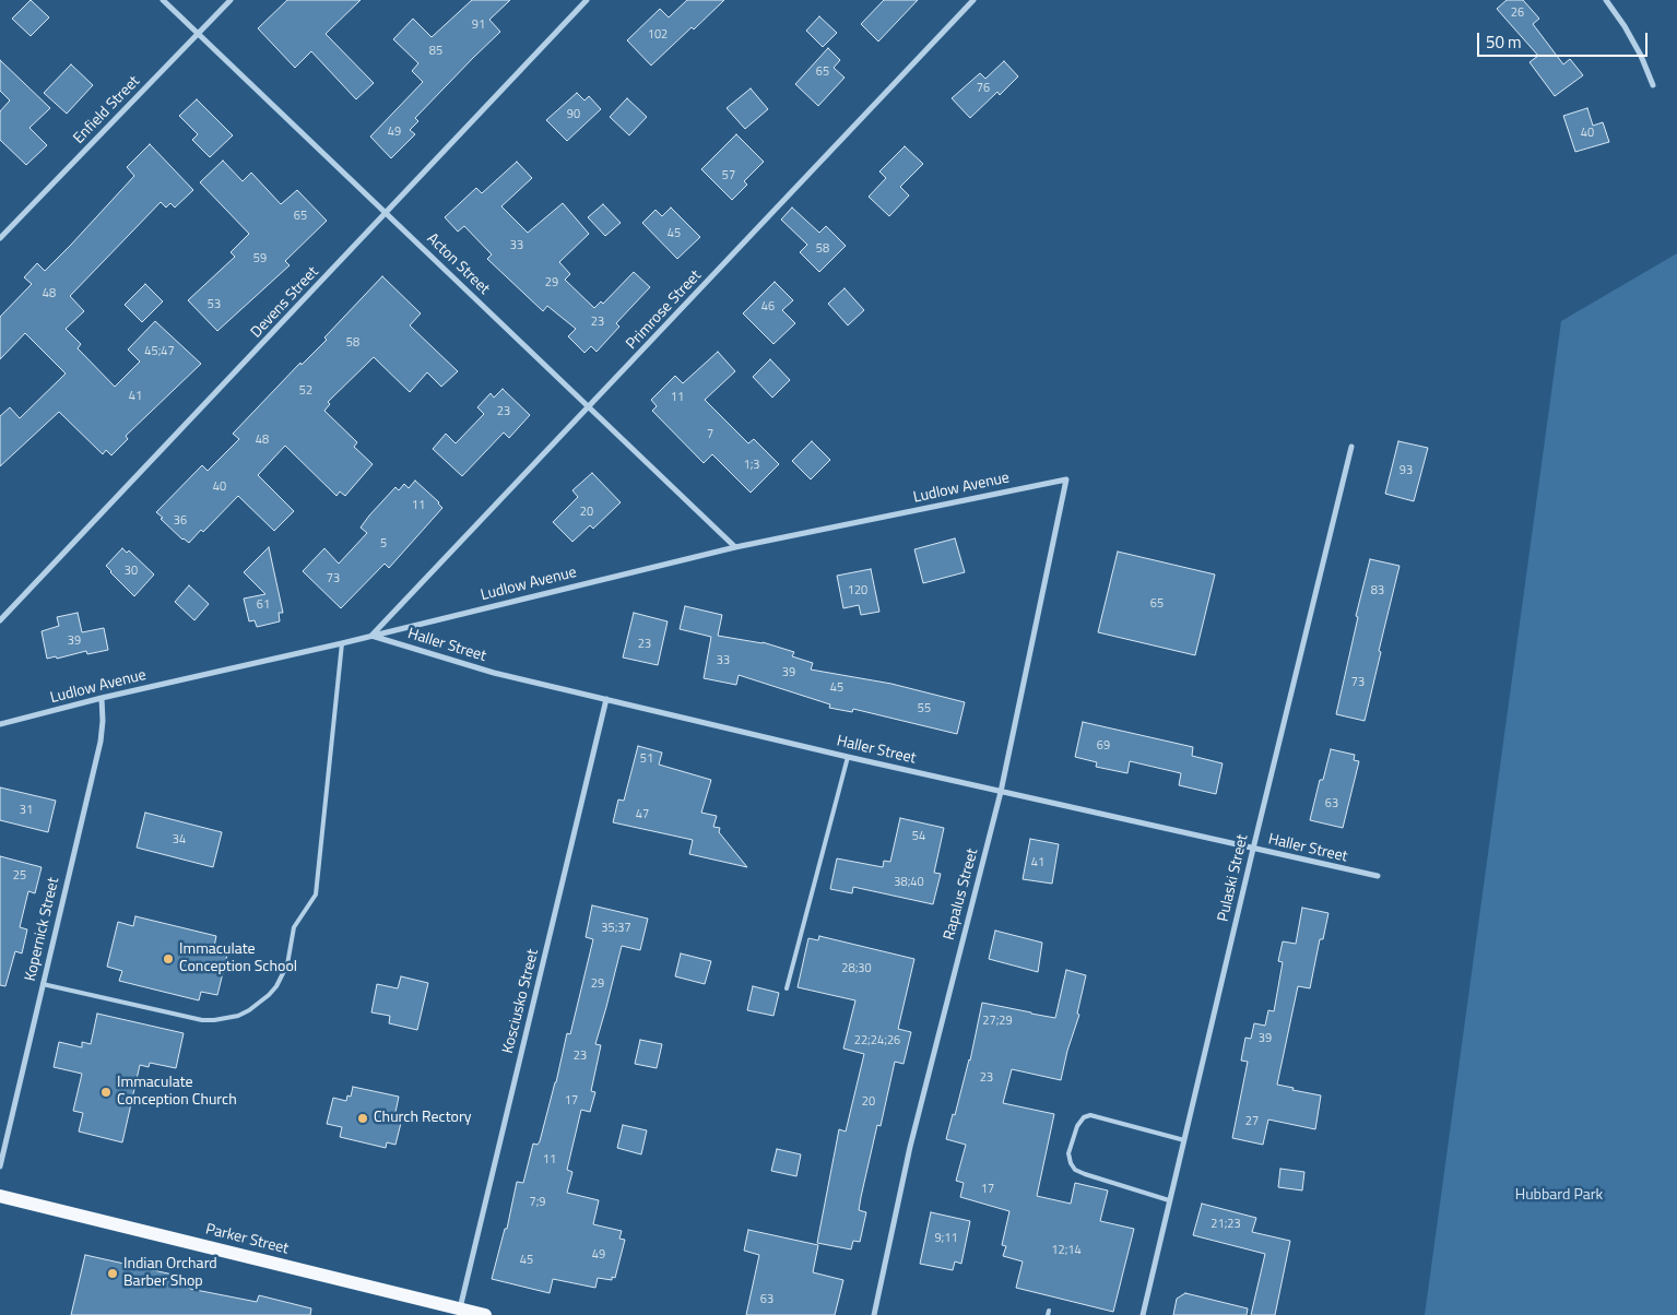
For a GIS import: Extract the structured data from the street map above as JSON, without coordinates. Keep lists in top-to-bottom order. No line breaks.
{"streets":{"main road":["Parker Street"],"street":["Enfield Street","Acton Street","Devens Street","Primrose Street","Ludlow Avenue","Haller Street","Pulaski Street","Rapalus Street","Kopernick Street","Kosciusko Street"]},"crossings":[["Enfield Street","Acton Street"],["Acton Street","Devens Street"],["Acton Street","Primrose Street"],["Acton Street","Ludlow Avenue"],["Primrose Street","Ludlow Avenue"],["Primrose Street","Haller Street"],["Ludlow Avenue","Haller Street"],["Ludlow Avenue","Rapalus Street"],["Ludlow Avenue","Kopernick Street"],["Haller Street","Pulaski Street"],["Haller Street","Rapalus Street"],["Haller Street","Kosciusko Street"],["Kosciusko Street","Parker Street"]],"parks":["Hubbard Park"],"places":["Immaculate Conception School","Immaculate Conception Church","Church Rectory","Indian Orchard Barber Shop"],"house_numbers":["26","91","102","85","65","76","90","49","40","57","65","45","33","58","59","29","48","53","46","23","58","45;47","52","41","11","23","7","48","1;3","93","40","11","20","36","5","30","73","120","83","65","61","39","23","33","39","73","45","55","69","51","63","31","47","54","34","41","25","38;40","35;37","28;30","29","27;29","39","22;24;26","23","23","17","20","27","11","17","7;9","21;23","9;11","12;14","49","45","63"],"scale_bar":"50 m"}
